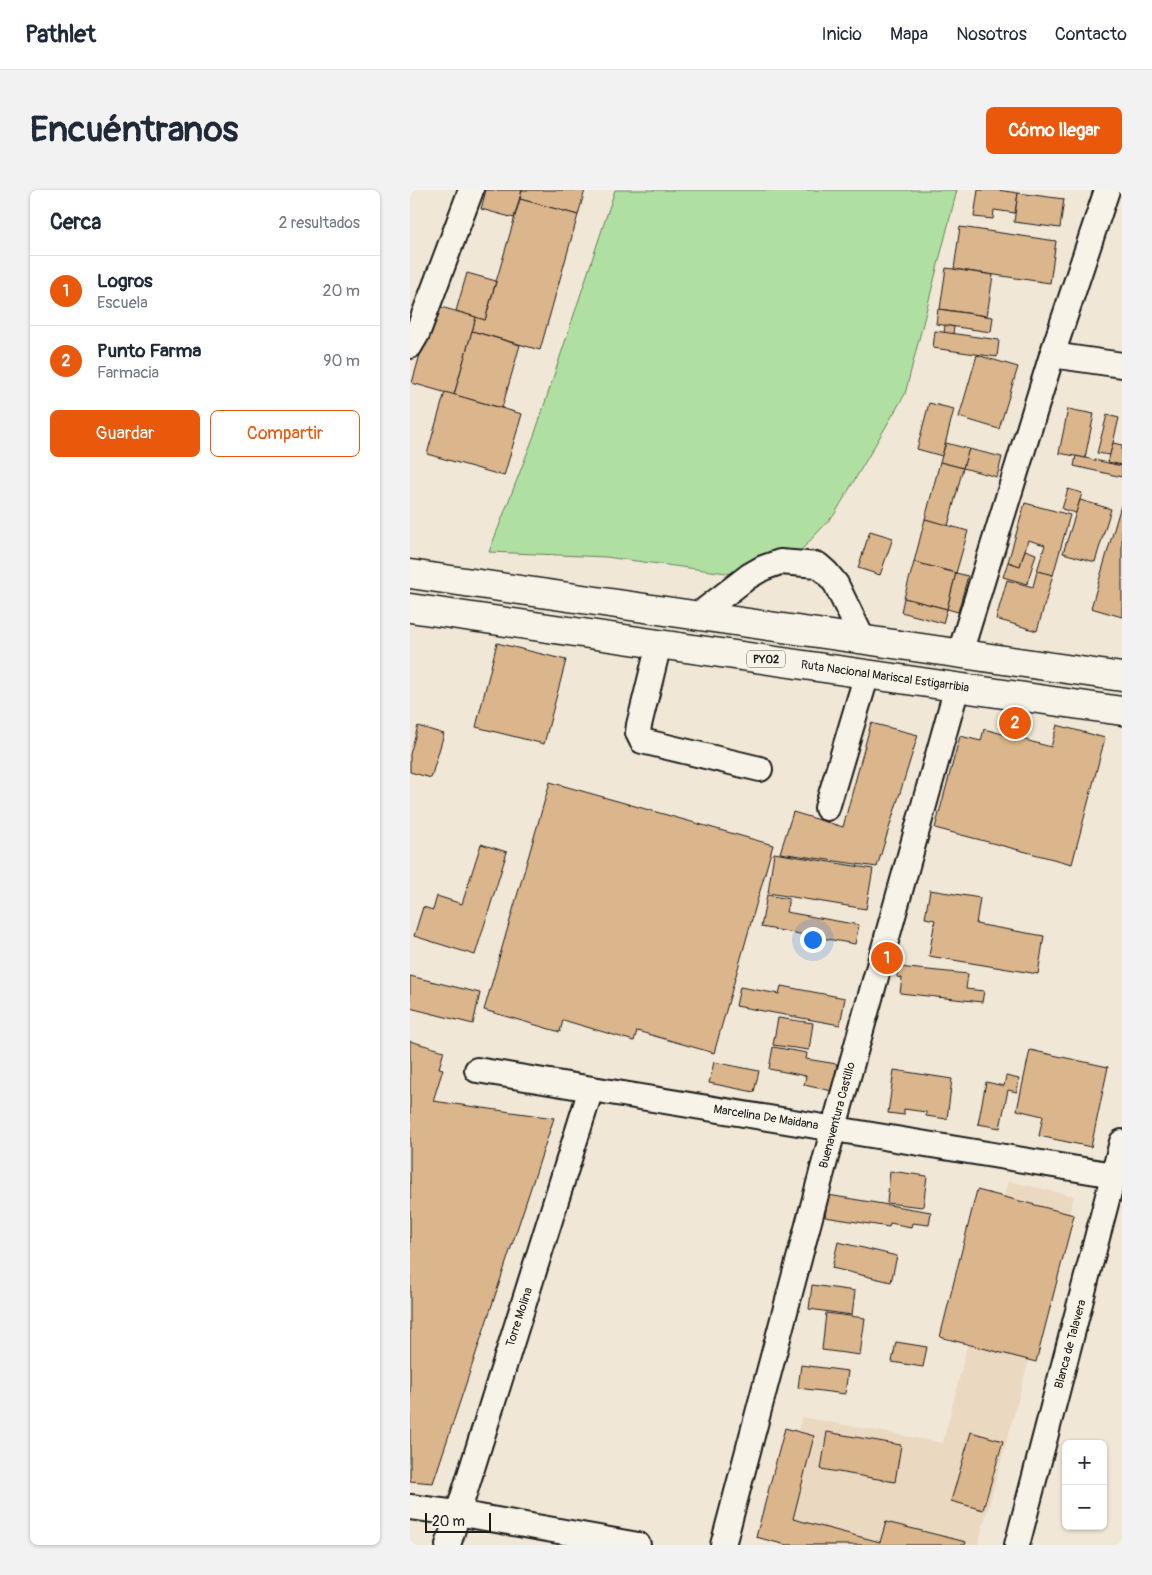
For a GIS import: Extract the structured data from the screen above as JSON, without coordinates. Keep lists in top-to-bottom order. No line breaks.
{"streets":{"highway":["PY02","Ruta Nacional Mariscal Estigarribia"],"street":["Buenaventura Castillo","Marcelina De Maidana","Torre Molina","Blanca de Talavera"]},"crossings":[["Ruta Nacional Mariscal Estigarribia","Buenaventura Castillo"],["Buenaventura Castillo","Marcelina De Maidana"],["Marcelina De Maidana","Torre Molina"],["Marcelina De Maidana","Blanca de Talavera"]],"scale_bar":"20 m","page":{"header":"Pathlet","nav":["Inicio","Mapa","Nosotros","Contacto"],"buttons":["Cómo llegar",["Guardar","Compartir"]],"title":"Encuéntranos","heading":["Cerca","2 resultados"],"list":[{"mark":"1","name":"Logros","note":"Escuela","value":"20 m"},{"mark":"2","name":"Punto Farma","note":"Farmacia","value":"90 m"}],"pins":["2","1"],"map_buttons":["+","−"],"scale":"20 m"}}
